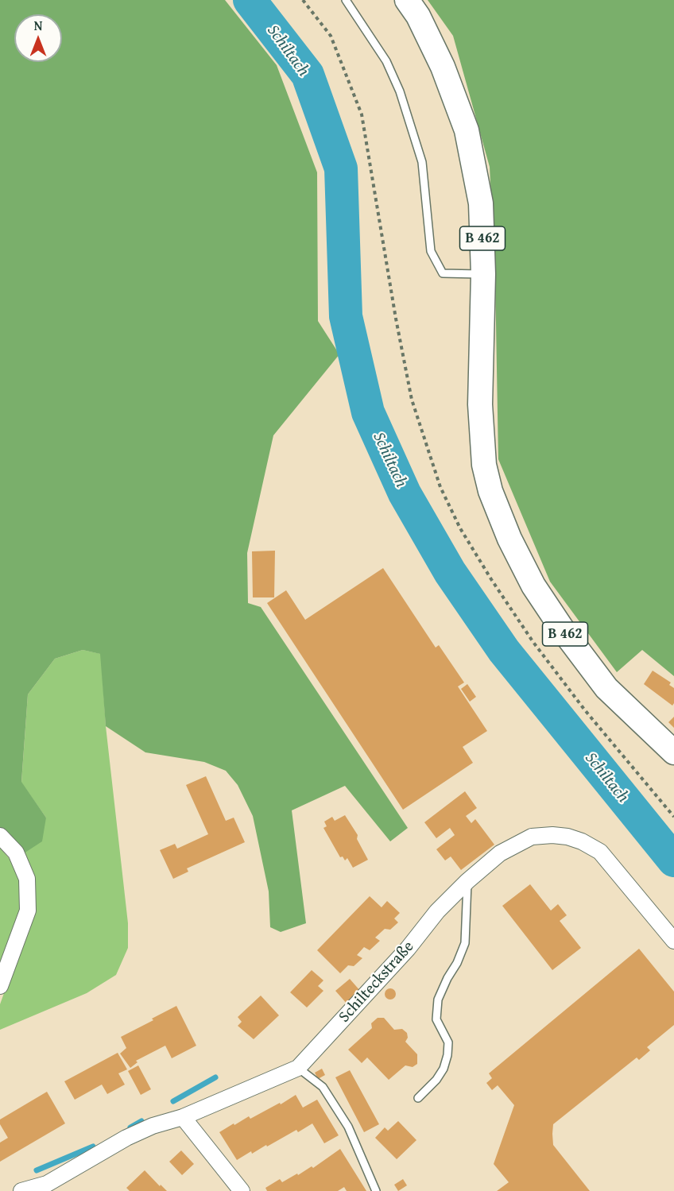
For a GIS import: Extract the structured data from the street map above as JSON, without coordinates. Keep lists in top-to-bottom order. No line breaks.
{"streets":{"main road":["B 462"],"street":["Schilteckstraße"]},"water":["Schiltach"],"north":"top"}
